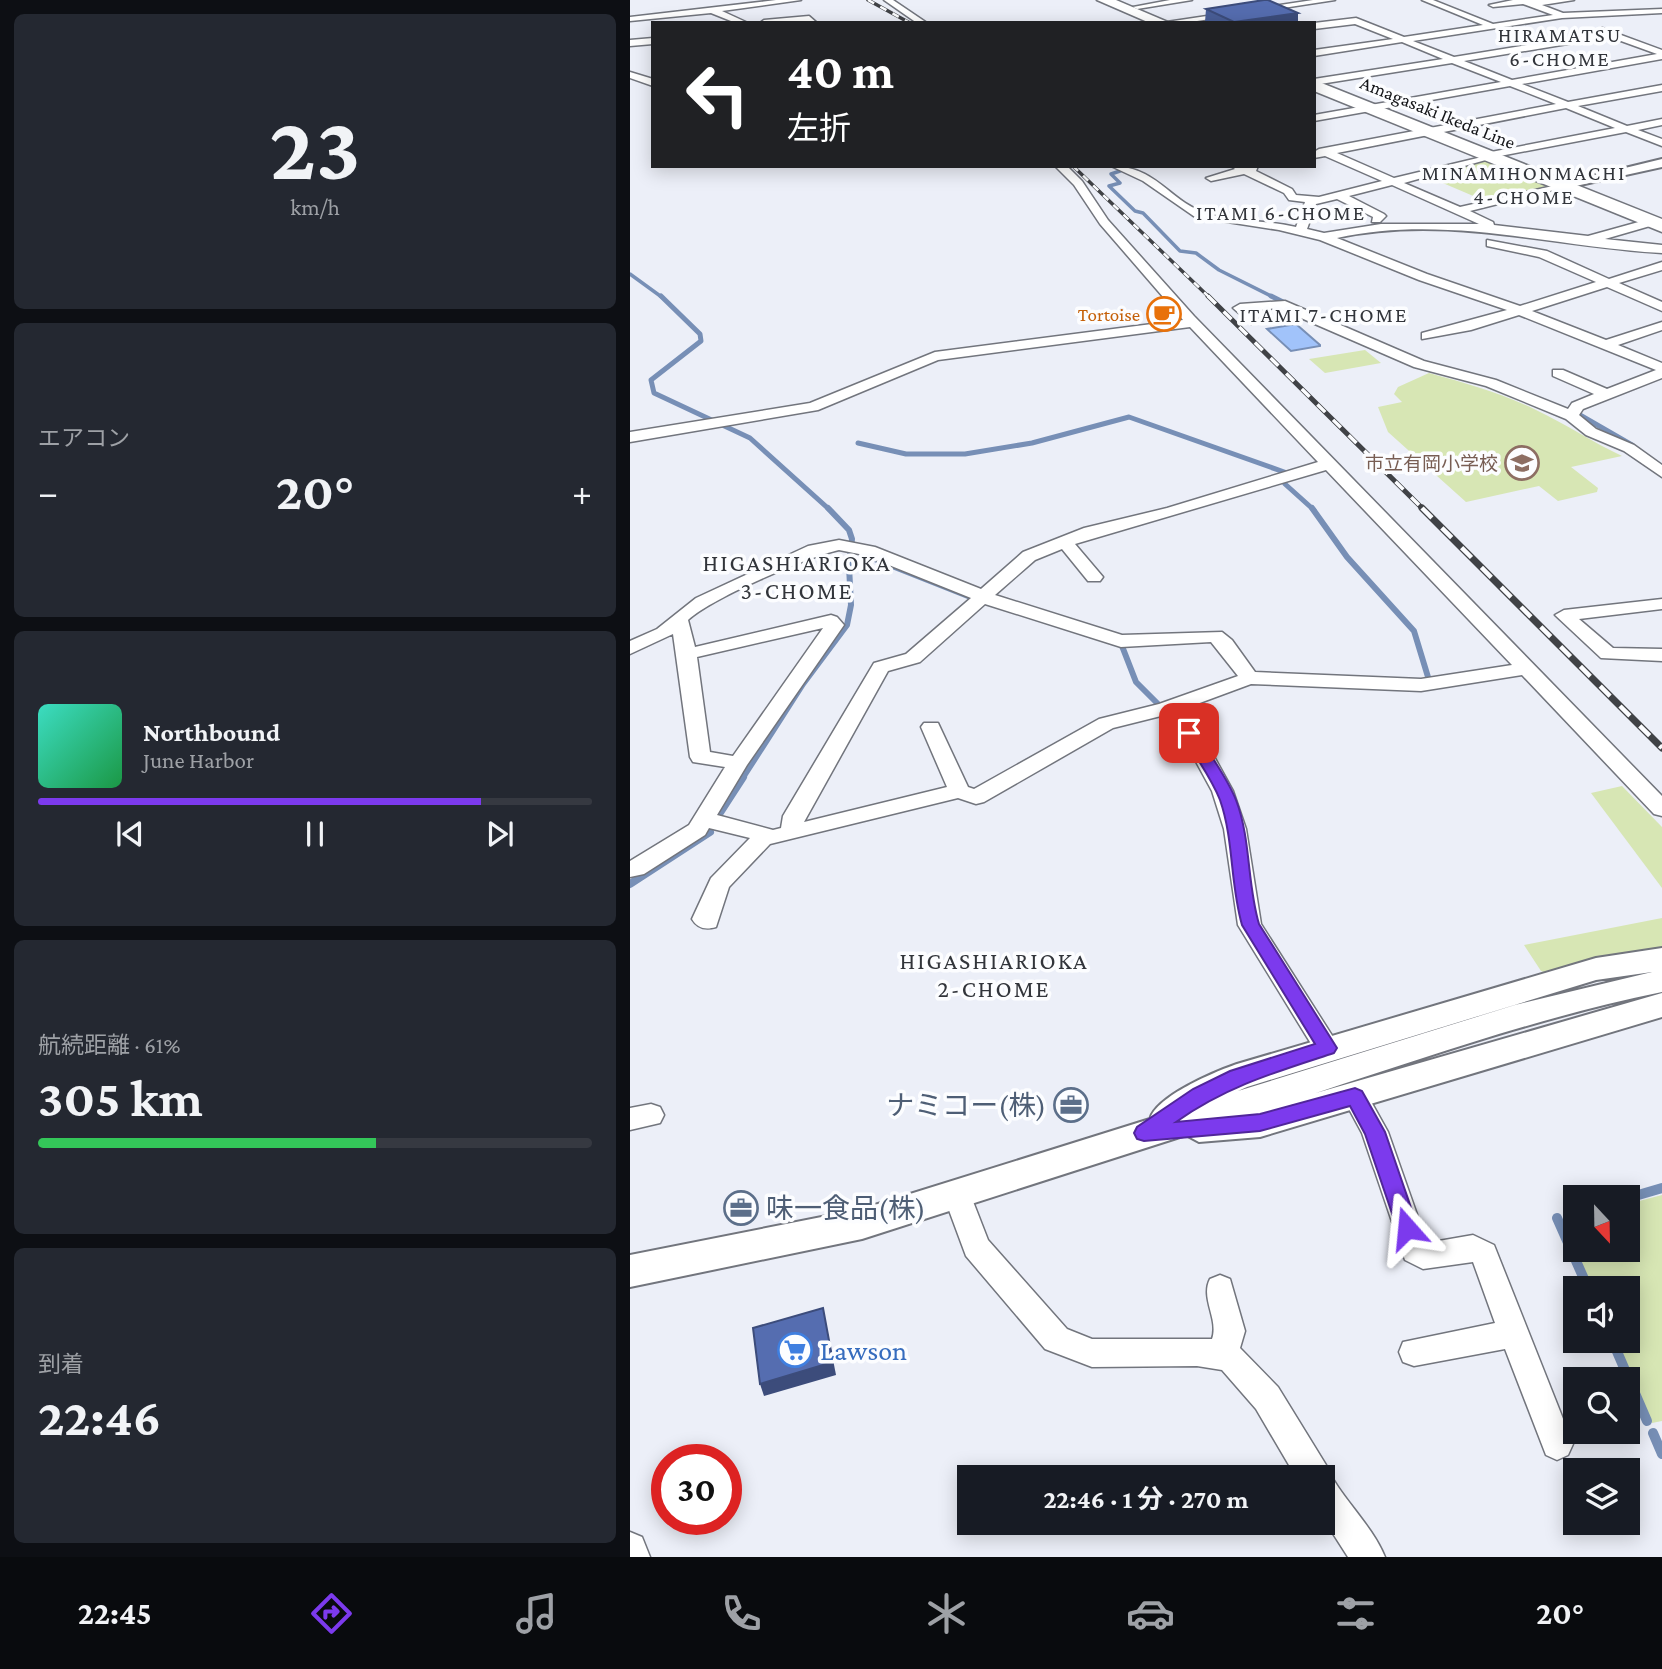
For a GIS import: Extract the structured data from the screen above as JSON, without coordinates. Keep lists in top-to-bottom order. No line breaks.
{"streets":{"main road":["Amagasaki Ikeda Line"]},"districts":["HIRAMATSU 6-CHOME","MINAMIHONMACHI 4-CHOME","ITAMI 6-CHOME","ITAMI 7-CHOME","HIGASHIARIOKA 3-CHOME","HIGASHIARIOKA 2-CHOME"],"places":{"cafe":["Tortoise"],"school or university":["市立有岡小学校"],"office":["ナミコー(株)","味一食品(株)"],"supermarket":["Lawson"]},"north":"bottom","page":{"tile":[["23","km/h"],"エアコン",["航続距離 · 61%","305 km"],["到着","22:46"]],"turn":["40 m","左折"],"heat":["−","20°","+"],"song":["Northbound","June Harbor"],"limit":"30","trip":"22:46 · 1 分 · 270 m","tabs":["22:45","20°"]}}
